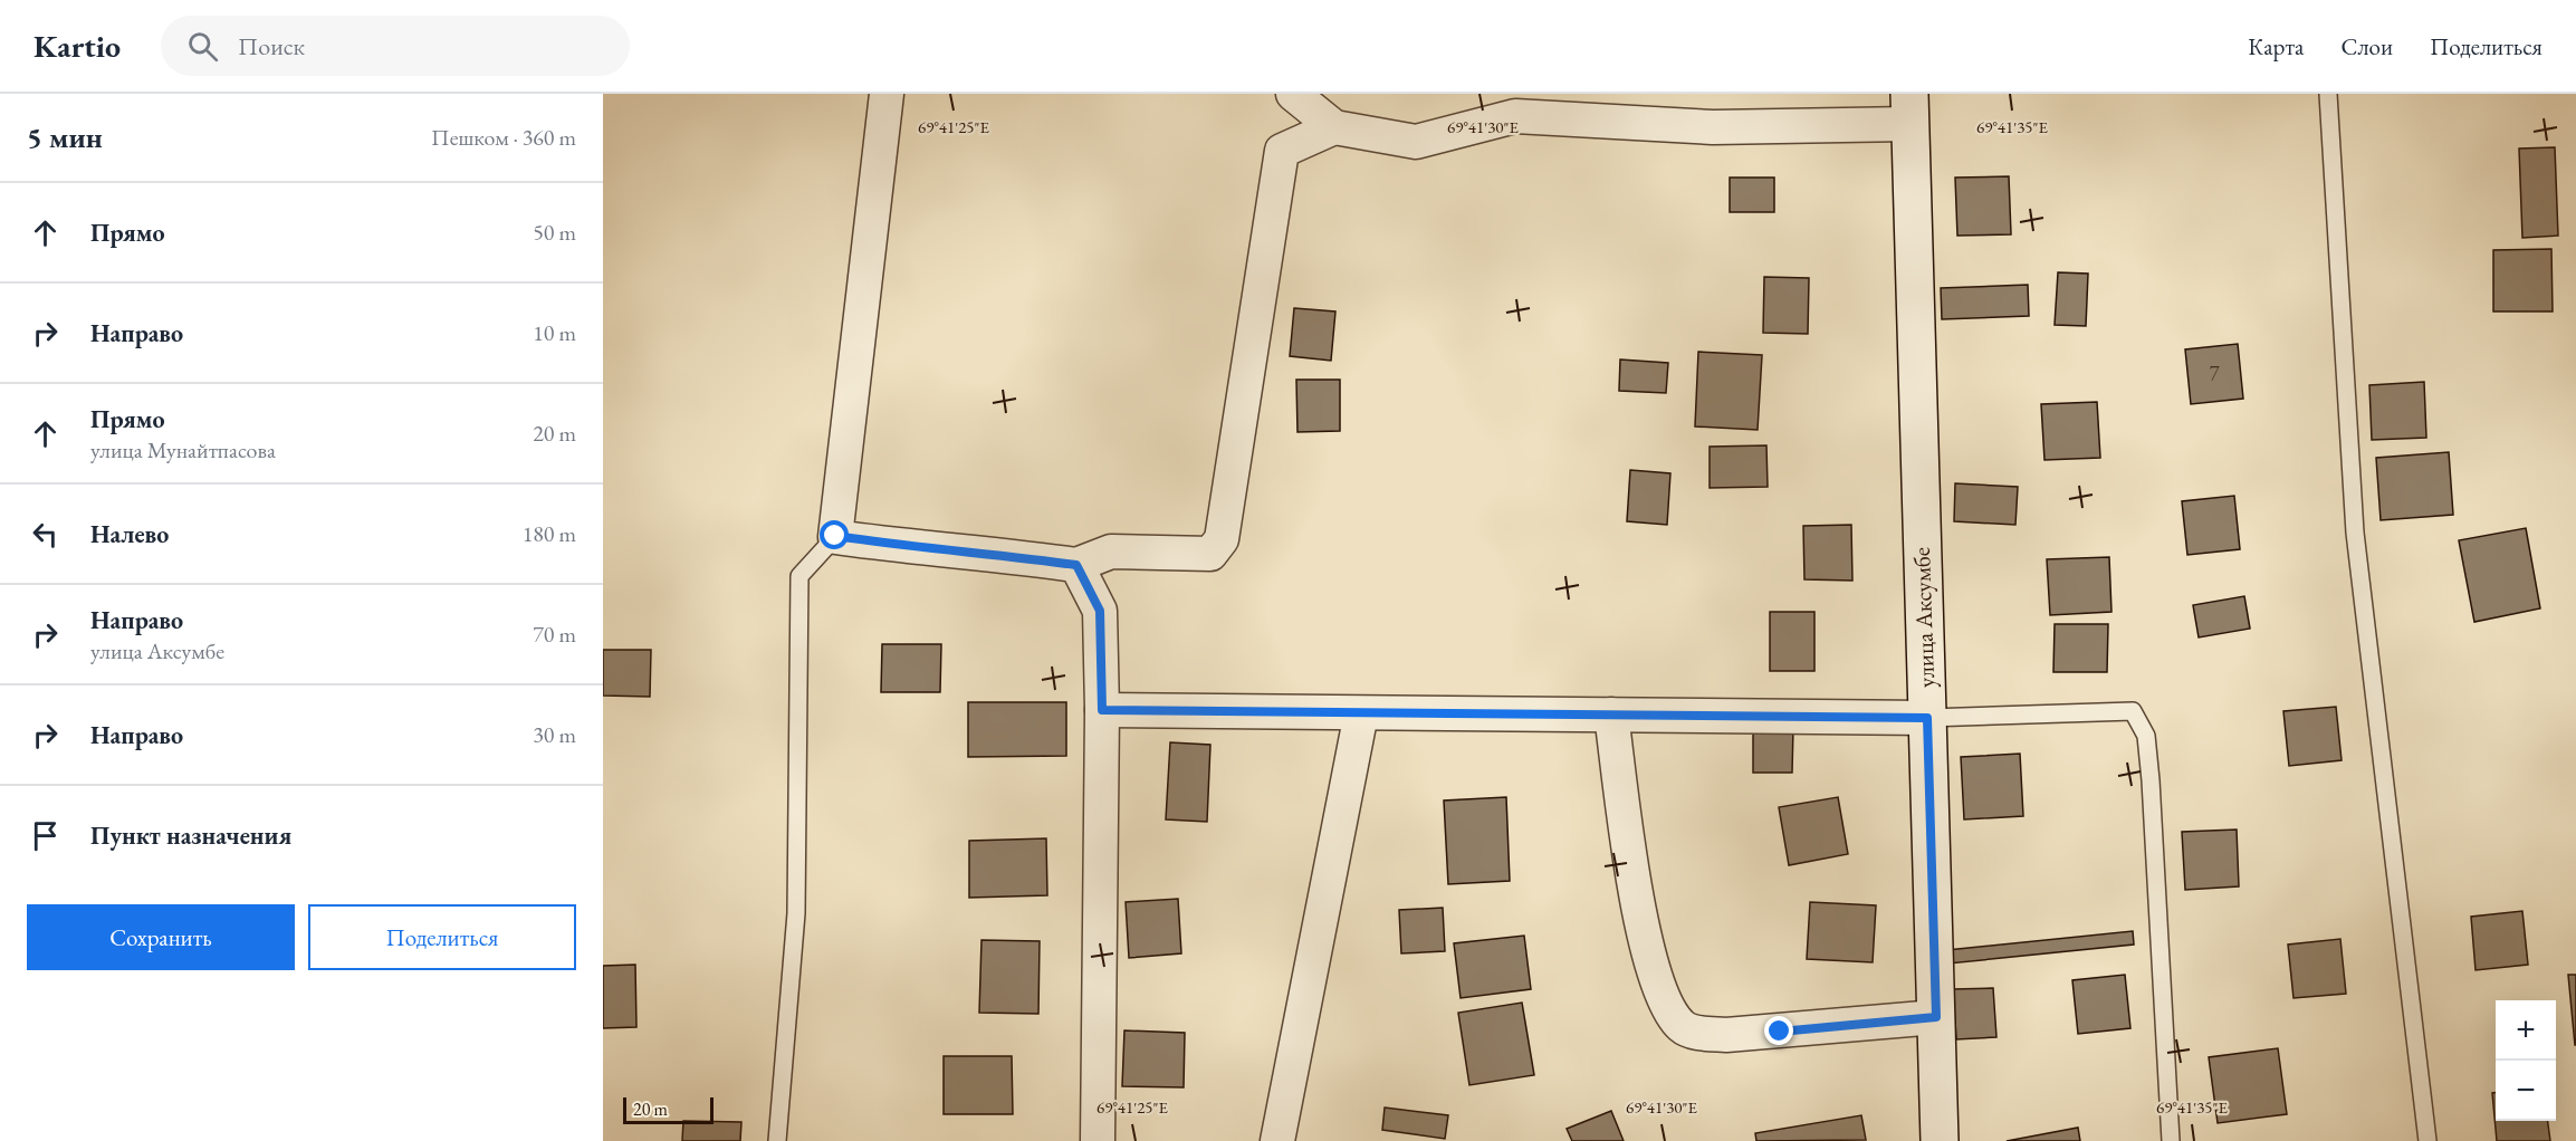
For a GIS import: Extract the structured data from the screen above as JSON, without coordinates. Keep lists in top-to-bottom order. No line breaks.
{"streets":{"main road":["улица Аксумбе"]},"house_numbers":["7"],"scale_bar":"20 m","page":{"header":"Kartio","search":"Поиск","nav":["Карта","Слои","Поделиться"],"heading":["5 мин","Пешком · 360 m"],"list":[["Прямо","50 m"],["Направо","10 m"],["Прямо","улица Мунайтпасова","20 m"],["Налево","180 m"],["Направо","улица Аксумбе","70 m"],["Направо","30 m"],"Пункт назначения"],"buttons":["Сохранить","Поделиться"],"map_buttons":["+","−"],"scale":"20 m"},"coordinates":["69°41'25\"E","69°41'30\"E","69°41'35\"E"]}
